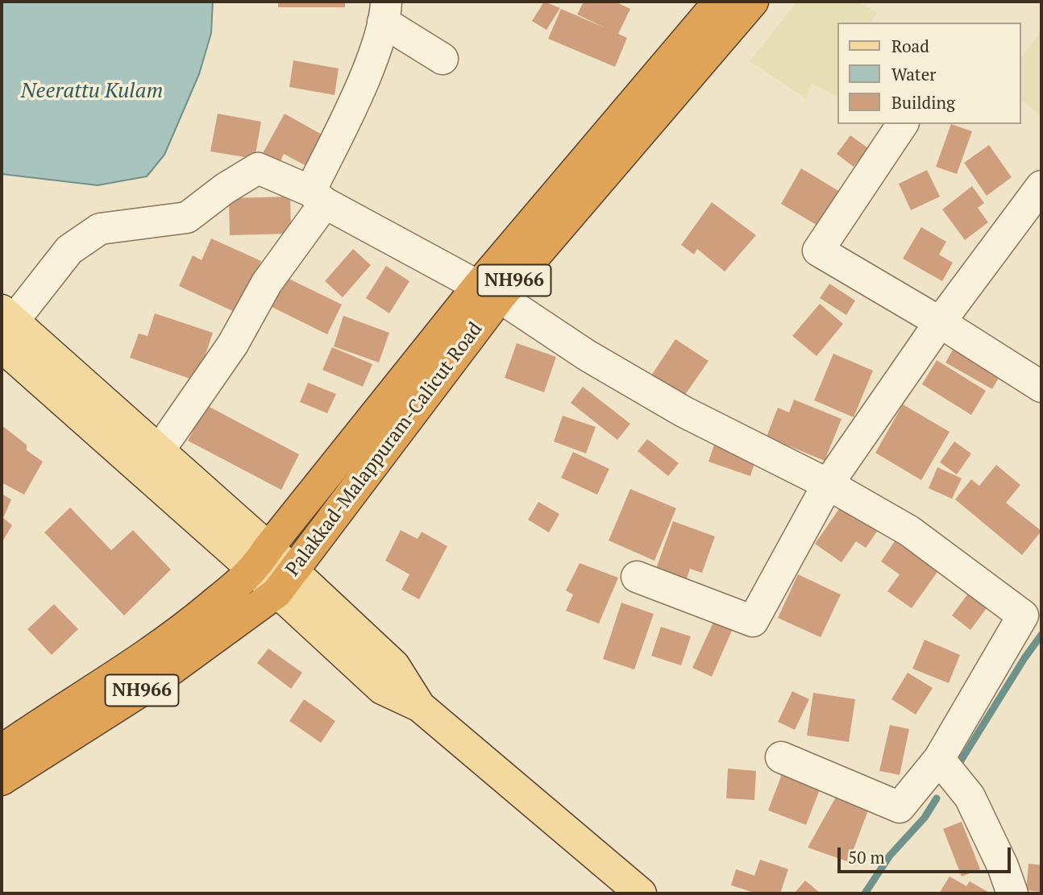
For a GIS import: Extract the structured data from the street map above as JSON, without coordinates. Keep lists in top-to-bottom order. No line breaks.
{"streets":{"highway":["NH966","Palakkad-Malappuram-Calicut Road"]},"water":["Neerattu Kulam"],"legend":["Road","Water","Building"],"scale_bar":"50 m"}
